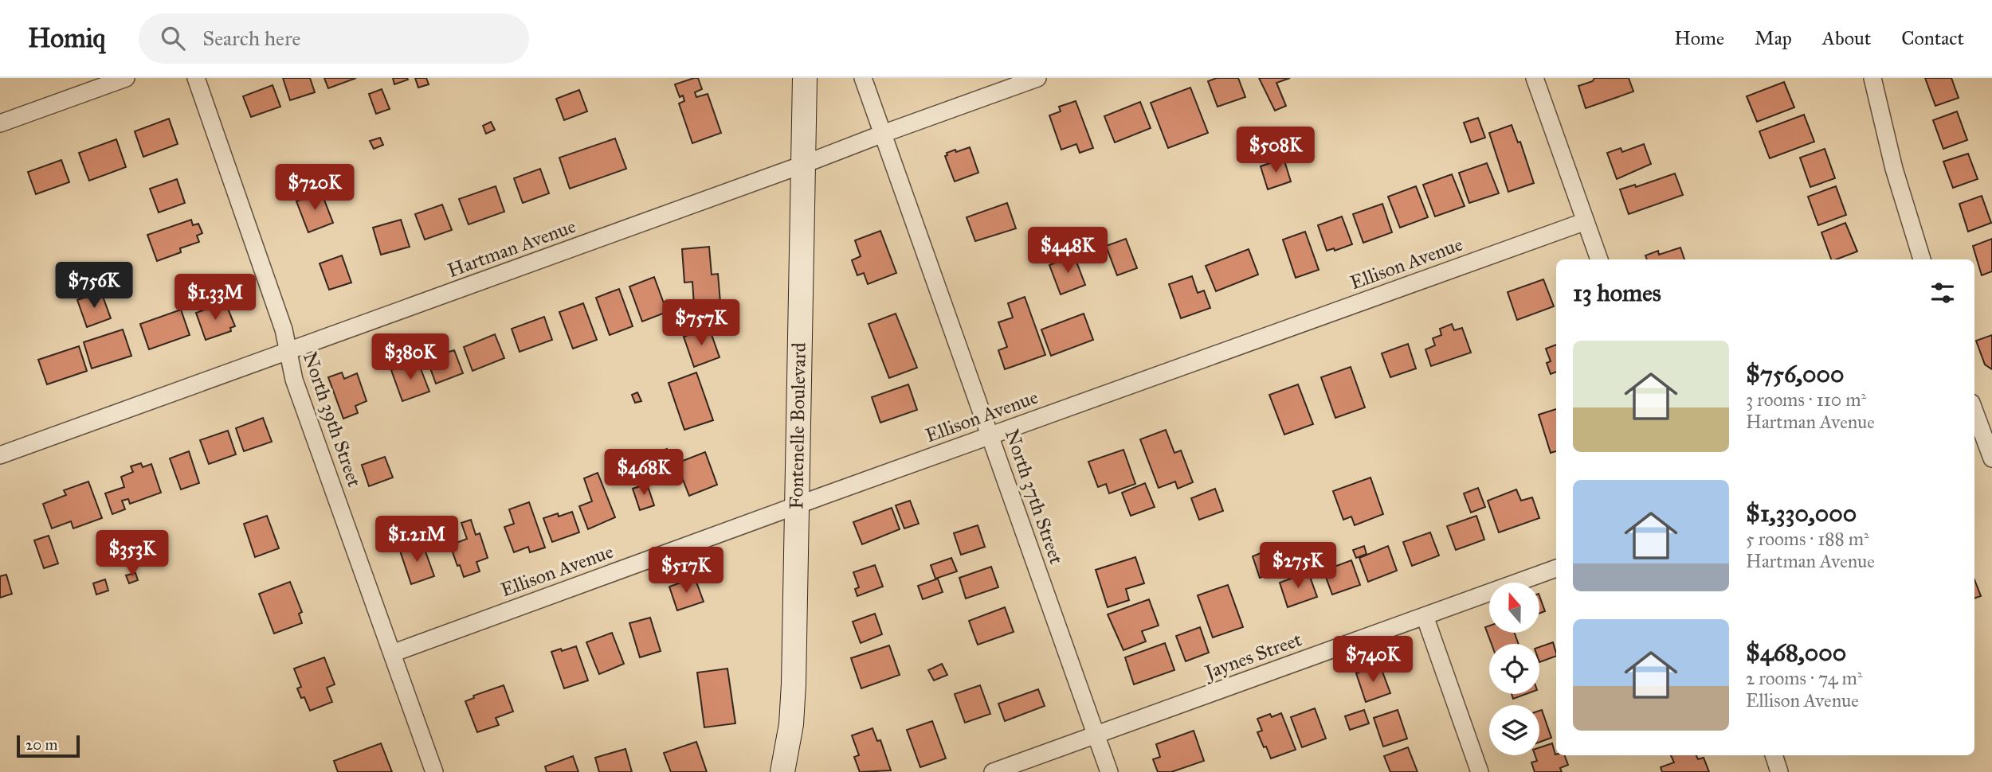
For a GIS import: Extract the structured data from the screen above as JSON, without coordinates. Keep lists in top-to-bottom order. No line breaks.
{"streets":{"main road":["Fontenelle Boulevard"],"street":["Hartman Avenue","Ellison Avenue","North 39th Street","North 37th Street","Jaynes Street"]},"crossings":[["Hartman Avenue","North 39th Street"],["Hartman Avenue","Fontenelle Boulevard"],["Hartman Avenue","North 37th Street"],["Ellison Avenue","North 39th Street"],["Ellison Avenue","Fontenelle Boulevard"],["Ellison Avenue","North 37th Street"],["North 37th Street","Jaynes Street"]],"scale_bar":"20 m","north":"top","page":{"header":"Homiq","search":"Search here","nav":["Home","Map","About","Contact"],"price":["$508K","$720K","$448K","$756K","$1.33M","$757K","$380K","$468K","$1.21M","$353K","$275K","$517K","$740K"],"heading":"13 homes","list":[{"name":"$756,000","note":"3 rooms · 110 m² · Hartman Avenue"},{"name":"$1,330,000","note":"5 rooms · 188 m² · Hartman Avenue"},{"name":"$468,000","note":"2 rooms · 74 m² · Ellison Avenue"}],"scale":"20 m"}}
